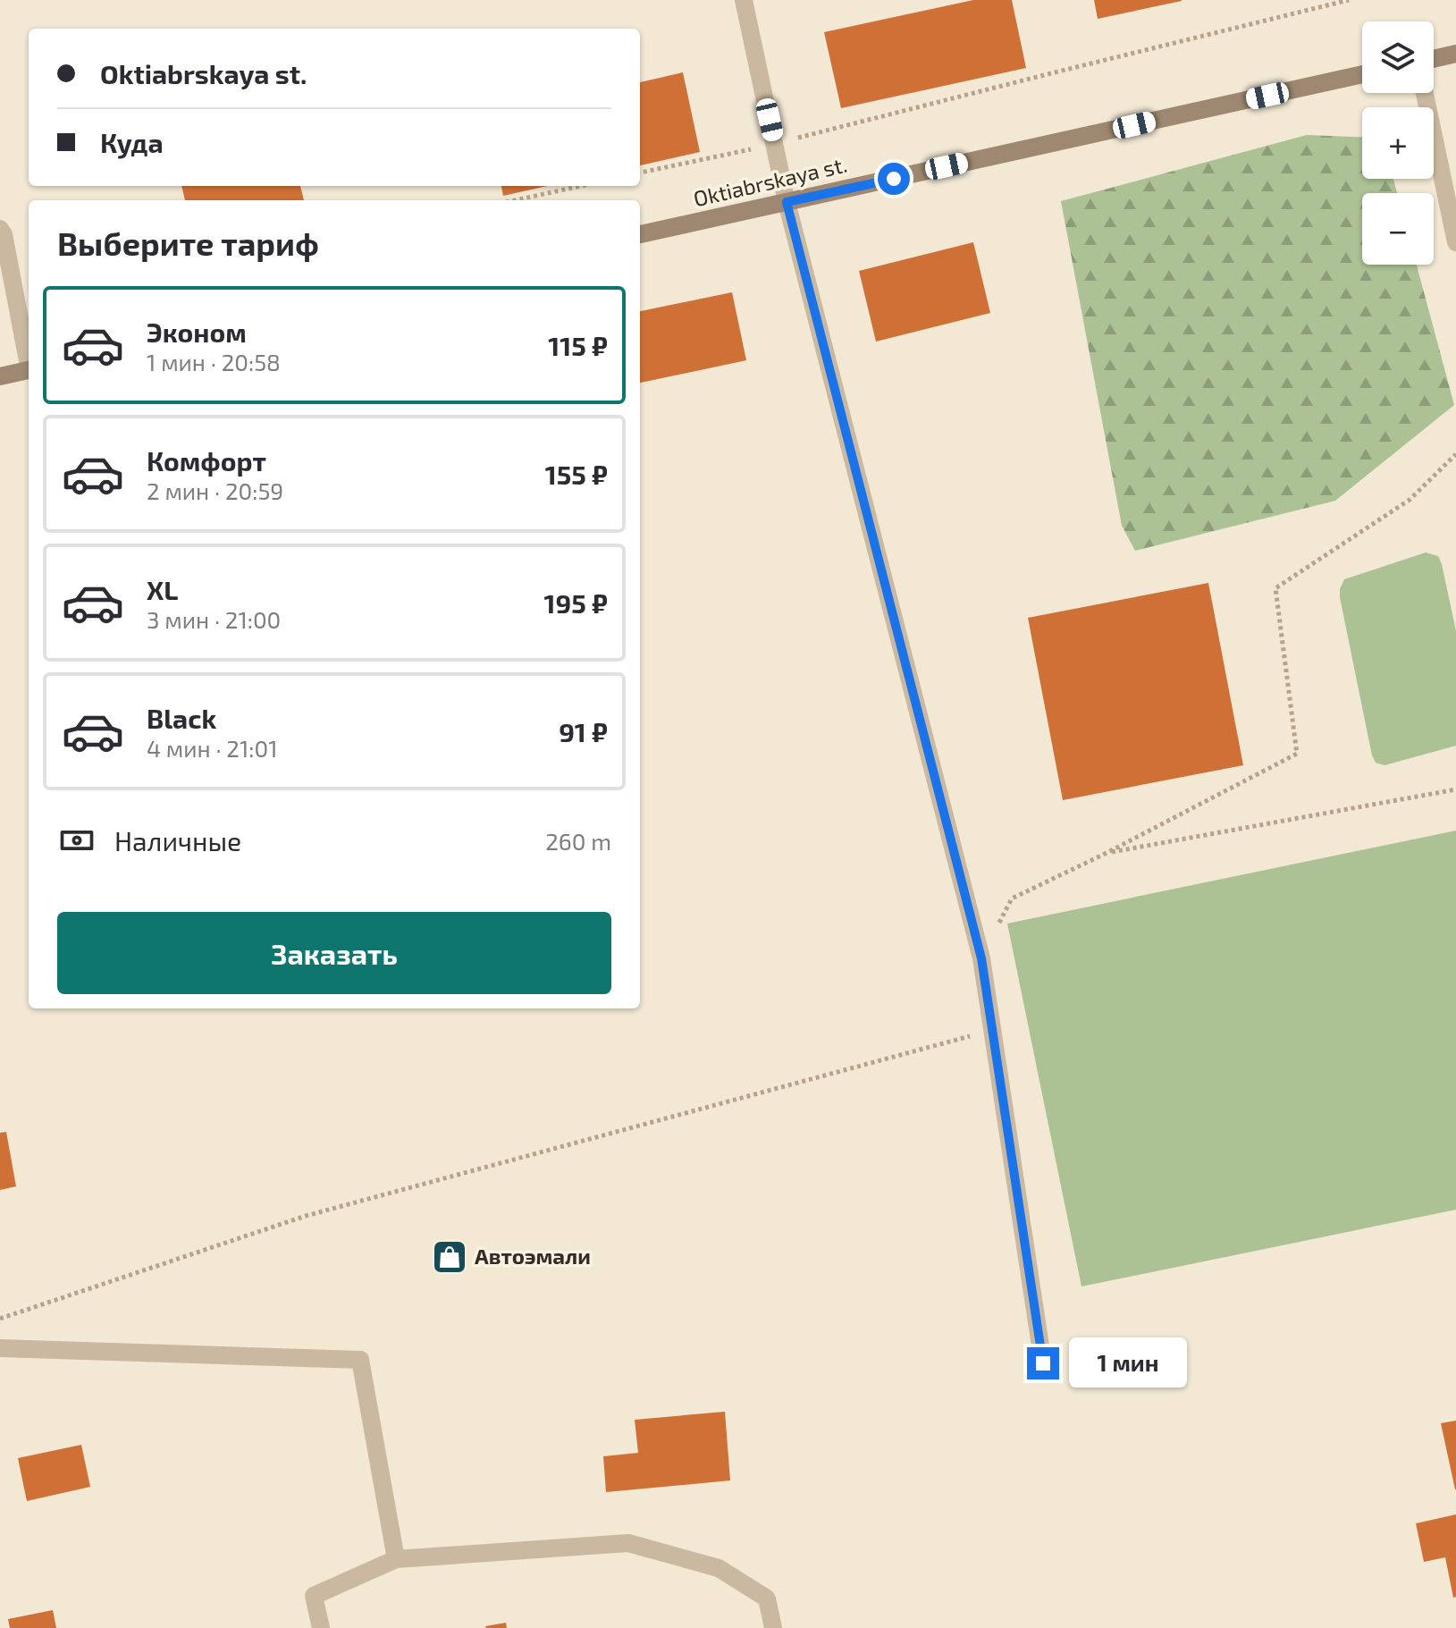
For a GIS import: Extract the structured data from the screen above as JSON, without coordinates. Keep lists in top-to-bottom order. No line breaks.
{"streets":{"main road":["Oktiabrskaya st."]},"places":{"shop":["Автоэмали"]},"page":{"map_buttons":["+","−"],"banner":["Oktiabrskaya st.","Куда"],"heading":"Выберите тариф","list":[{"name":"Эконом","note":"1 мин · 20:58","value":"115 ₽"},{"name":"Комфорт","note":"2 мин · 20:59","value":"155 ₽"},{"name":"XL","note":"3 мин · 21:00","value":"195 ₽"},{"name":"Black","note":"4 мин · 21:01","value":"91 ₽"}],"pay":["Наличные","260 m"],"buttons":"Заказать","bubble":"1 мин"}}
